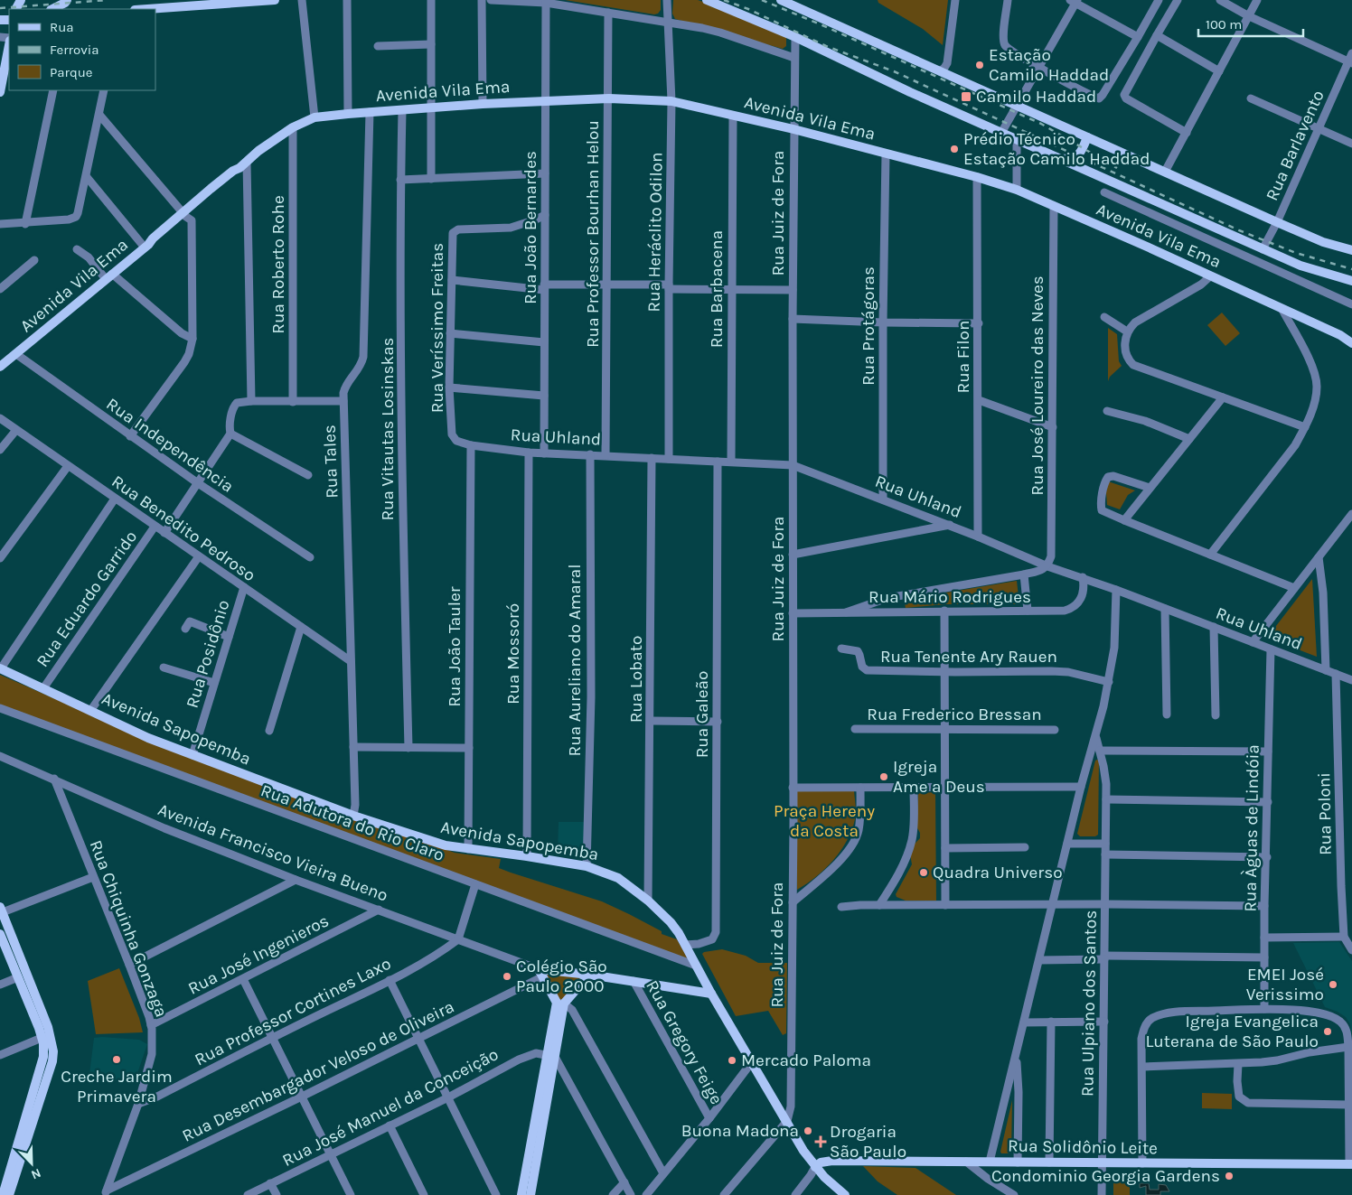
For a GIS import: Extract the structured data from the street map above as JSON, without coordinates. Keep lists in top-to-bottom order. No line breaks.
{"streets":{"main road":["Avenida Vila Ema","Avenida Sapopemba","Rua Solidônio Leite"],"street":["Rua Barlavento","Rua Juiz de Fora","Rua João Bernardes","Rua Heráclito Odilon","Rua Professor Bourhan Helou","Rua Roberto Rohe","Rua Barbacena","Rua Protágoras","Rua Veríssimo Freitas","Rua Filon","Rua José Loureiro das Neves","Rua Vitautas Losinskas","Rua Uhland","Rua Independência","Rua Tales","Rua Benedito Pedroso","Rua Mário Rodrigues","Rua Eduardo Garrido","Rua João Tauler","Rua Posidônio","Rua Mossoró","Rua Tenente Ary Rauen","Rua Aureliano do Amaral","Rua Lobato","Rua Galeão","Rua Frederico Bressan","Rua Poloni","Rua Adutora do Rio Claro","Rua Àguas de Lindóia","Avenida Francisco Vieira Bueno","Rua Chiquinha Gonzaga","Rua José Ingenieros","Rua Ulpiano dos Santos","Rua Professor Cortines Laxo","Rua Gregory Feige","Rua Desembargador Veloso de Oliveira","Rua José Manuel da Conceição"]},"crossings":[["Avenida Vila Ema","Rua Juiz de Fora"],["Avenida Vila Ema","Rua João Bernardes"],["Avenida Vila Ema","Rua Heráclito Odilon"],["Avenida Vila Ema","Rua Professor Bourhan Helou"],["Avenida Vila Ema","Rua Roberto Rohe"],["Avenida Vila Ema","Rua Barbacena"],["Avenida Vila Ema","Rua Protágoras"],["Avenida Vila Ema","Rua Filon"],["Avenida Vila Ema","Rua José Loureiro das Neves"],["Avenida Vila Ema","Rua Vitautas Losinskas"],["Avenida Vila Ema","Rua Independência"],["Avenida Vila Ema","Rua Tales"],["Rua Juiz de Fora","Rua Uhland"],["Rua Juiz de Fora","Rua Mário Rodrigues"],["Rua Juiz de Fora","Avenida Sapopemba"],["Rua João Bernardes","Rua Veríssimo Freitas"],["Rua João Bernardes","Rua Uhland"],["Rua Heráclito Odilon","Rua Uhland"],["Rua Professor Bourhan Helou","Rua Uhland"],["Rua Barbacena","Rua Uhland"],["Rua Protágoras","Rua Uhland"],["Rua Veríssimo Freitas","Rua Uhland"],["Rua Filon","Rua Uhland"],["Rua José Loureiro das Neves","Rua Uhland"],["Rua Uhland","Rua Mário Rodrigues"],["Rua Uhland","Rua João Tauler"],["Rua Uhland","Rua Mossoró"],["Rua Uhland","Rua Aureliano do Amaral"],["Rua Uhland","Rua Lobato"],["Rua Uhland","Rua Galeão"],["Rua Uhland","Rua Poloni"],["Rua Uhland","Rua Àguas de Lindóia"],["Rua Tales","Rua Benedito Pedroso"],["Rua Tales","Avenida Sapopemba"],["Rua Benedito Pedroso","Rua Eduardo Garrido"],["Rua Benedito Pedroso","Rua Posidônio"],["Rua Eduardo Garrido","Avenida Sapopemba"],["Rua João Tauler","Avenida Sapopemba"],["Rua Posidônio","Avenida Sapopemba"],["Rua Mossoró","Avenida Sapopemba"],["Rua Aureliano do Amaral","Avenida Sapopemba"],["Rua Lobato","Avenida Sapopemba"],["Rua Galeão","Avenida Sapopemba"],["Avenida Sapopemba","Rua Adutora do Rio Claro"],["Avenida Sapopemba","Rua Solidônio Leite"],["Avenida Francisco Vieira Bueno","Rua Chiquinha Gonzaga"],["Avenida Francisco Vieira Bueno","Rua José Ingenieros"],["Avenida Francisco Vieira Bueno","Rua Professor Cortines Laxo"],["Avenida Francisco Vieira Bueno","Rua Desembargador Veloso de Oliveira"],["Rua Chiquinha Gonzaga","Rua José Ingenieros"],["Rua Chiquinha Gonzaga","Rua Professor Cortines Laxo"],["Rua Chiquinha Gonzaga","Rua Desembargador Veloso de Oliveira"],["Rua Ulpiano dos Santos","Rua Solidônio Leite"]],"parks":["Praça Hereny da Costa"],"places":{"other":["Estação Camilo Haddad","Prédio Técnico Estação Camilo Haddad","Igreja Ame a Deus","Quadra Universo","Colégio São Paulo 2000","EMEI José Verissimo","Igreja Evangelica Luterana de São Paulo","Creche Jardim Primavera","Mercado Paloma","Buona Madona","Condominio Georgia Gardens"],"transit":["Camilo Haddad"],"health":["Drogaria São Paulo"]},"legend":["Rua","Ferrovia","Parque"],"scale_bar":"100 m","north":"bottom right"}
